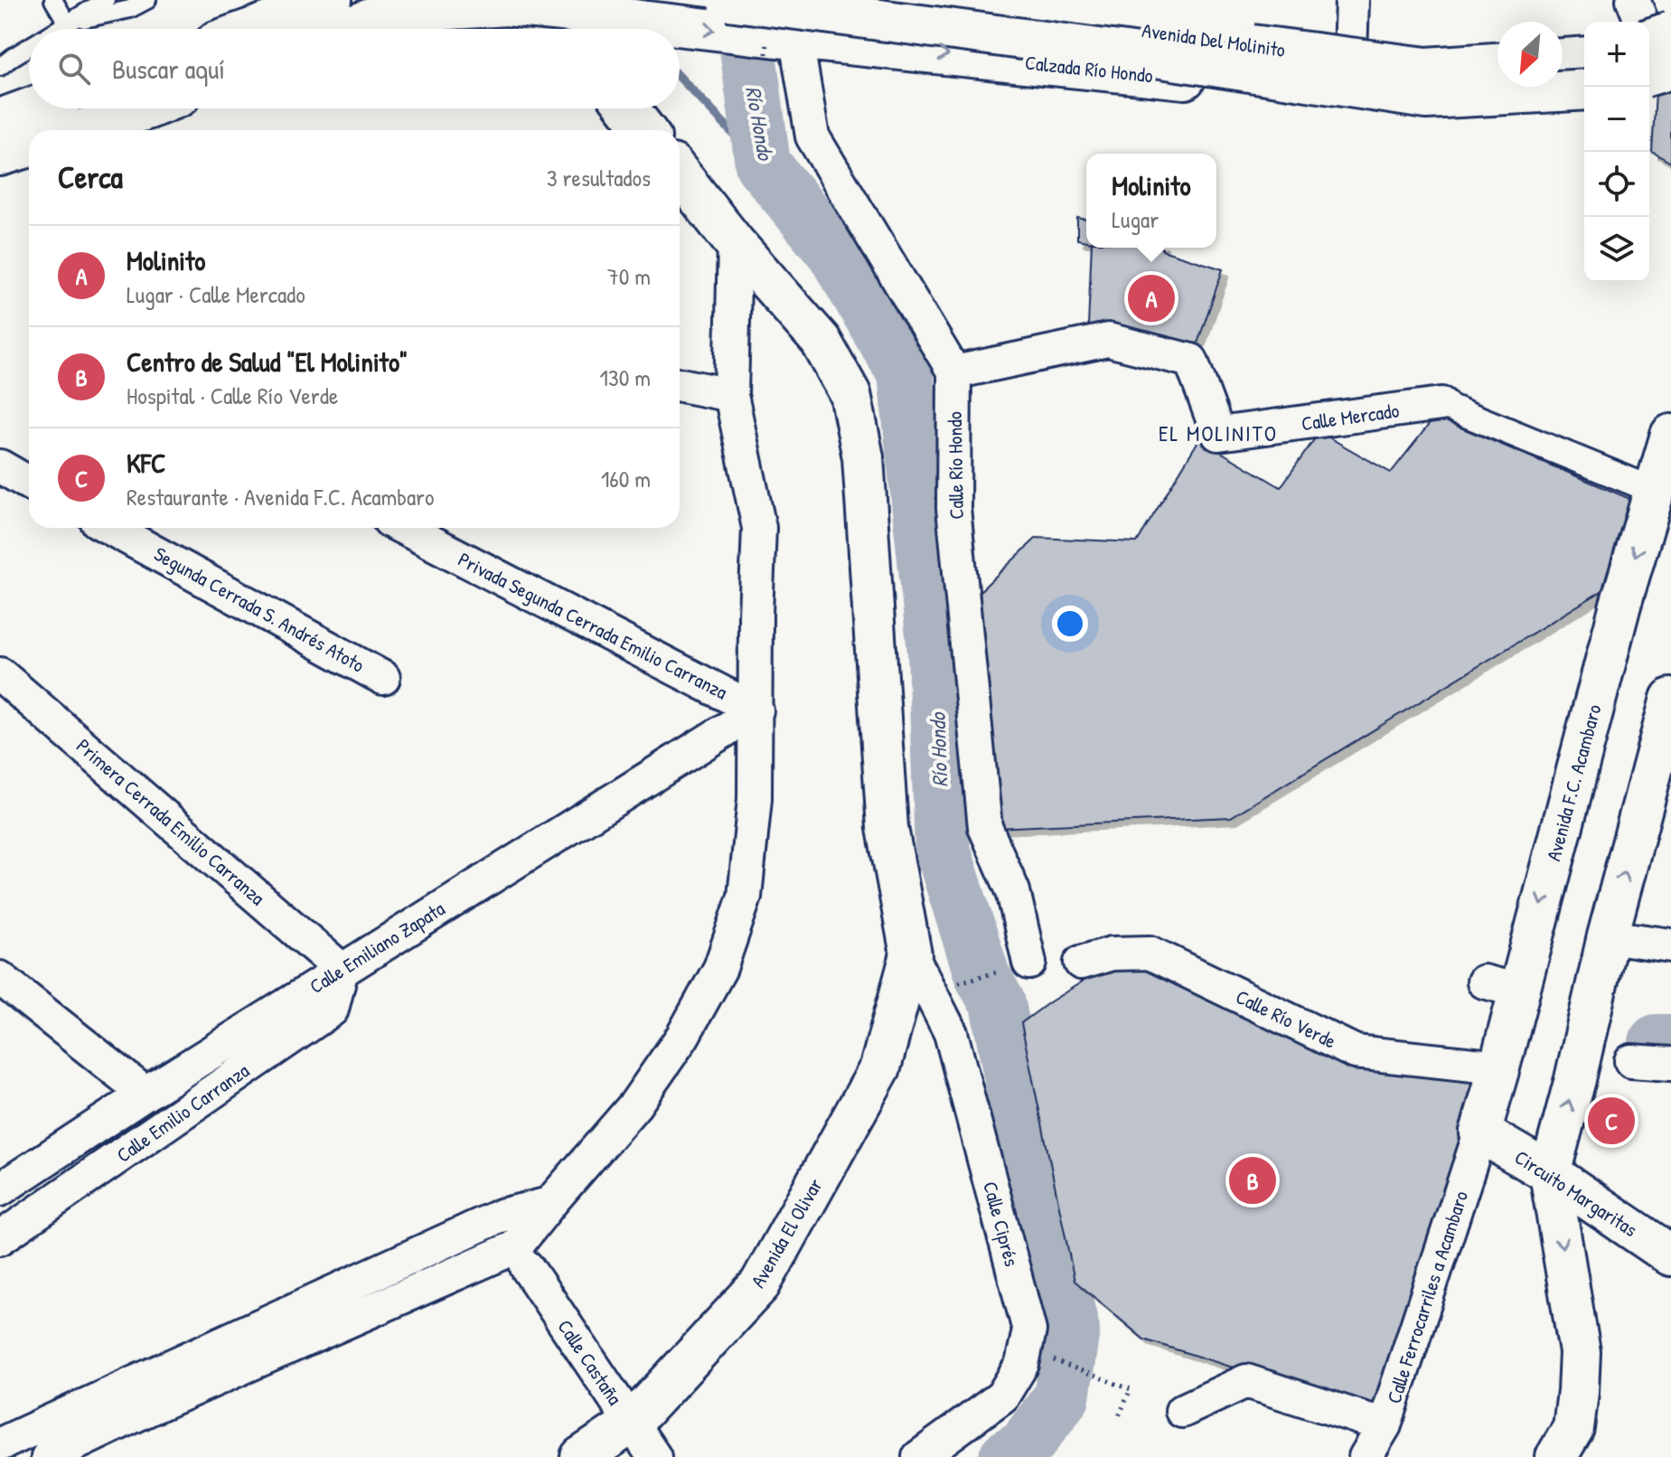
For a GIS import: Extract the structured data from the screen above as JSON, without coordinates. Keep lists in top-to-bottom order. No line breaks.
{"streets":{"main road":["Avenida Del Molinito","Calzada Río Hondo","Avenida F.C. Acambaro","Circuito Margaritas","Avenida El Olivar"],"street":["Calle Mercado","Calle Río Hondo","Segunda Cerrada S. Andrés Atoto","Privada Segunda Cerrada Emilio Carranza","Primera Cerrada Emilio Carranza","Calle Emiliano Zapata","Calle Río Verde","Calle Emilio Carranza","Calle Ciprés","Calle Ferrocarriles a Acambaro","Calle Castaña"]},"crossings":[["Calle Mercado","Calle Río Hondo"],["Calle Mercado","Avenida F.C. Acambaro"],["Privada Segunda Cerrada Emilio Carranza","Calle Emiliano Zapata"],["Avenida F.C. Acambaro","Calle Río Verde"],["Avenida F.C. Acambaro","Circuito Margaritas"],["Avenida F.C. Acambaro","Calle Ferrocarriles a Acambaro"],["Primera Cerrada Emilio Carranza","Calle Emiliano Zapata"],["Primera Cerrada Emilio Carranza","Calle Emilio Carranza"],["Calle Emiliano Zapata","Calle Emilio Carranza"],["Circuito Margaritas","Calle Ferrocarriles a Acambaro"],["Calle Ciprés","Avenida El Olivar"],["Avenida El Olivar","Calle Castaña"]],"districts":["EL MOLINITO"],"water":["Río Hondo"],"north":"bottom left","page":{"map_buttons":["+","−"],"search":"Buscar aquí","heading":["Cerca","3 resultados"],"popup":["Molinito","Lugar"],"list":[{"mark":"A","name":"Molinito","note":"Lugar · Calle Mercado","value":"70 m"},{"mark":"B","name":"Centro de Salud \"El Molinito\"","note":"Hospital · Calle Río Verde","value":"130 m"},{"mark":"C","name":"KFC","note":"Restaurante · Avenida F.C. Acambaro","value":"160 m"}],"pins":["A","C","B"]}}
